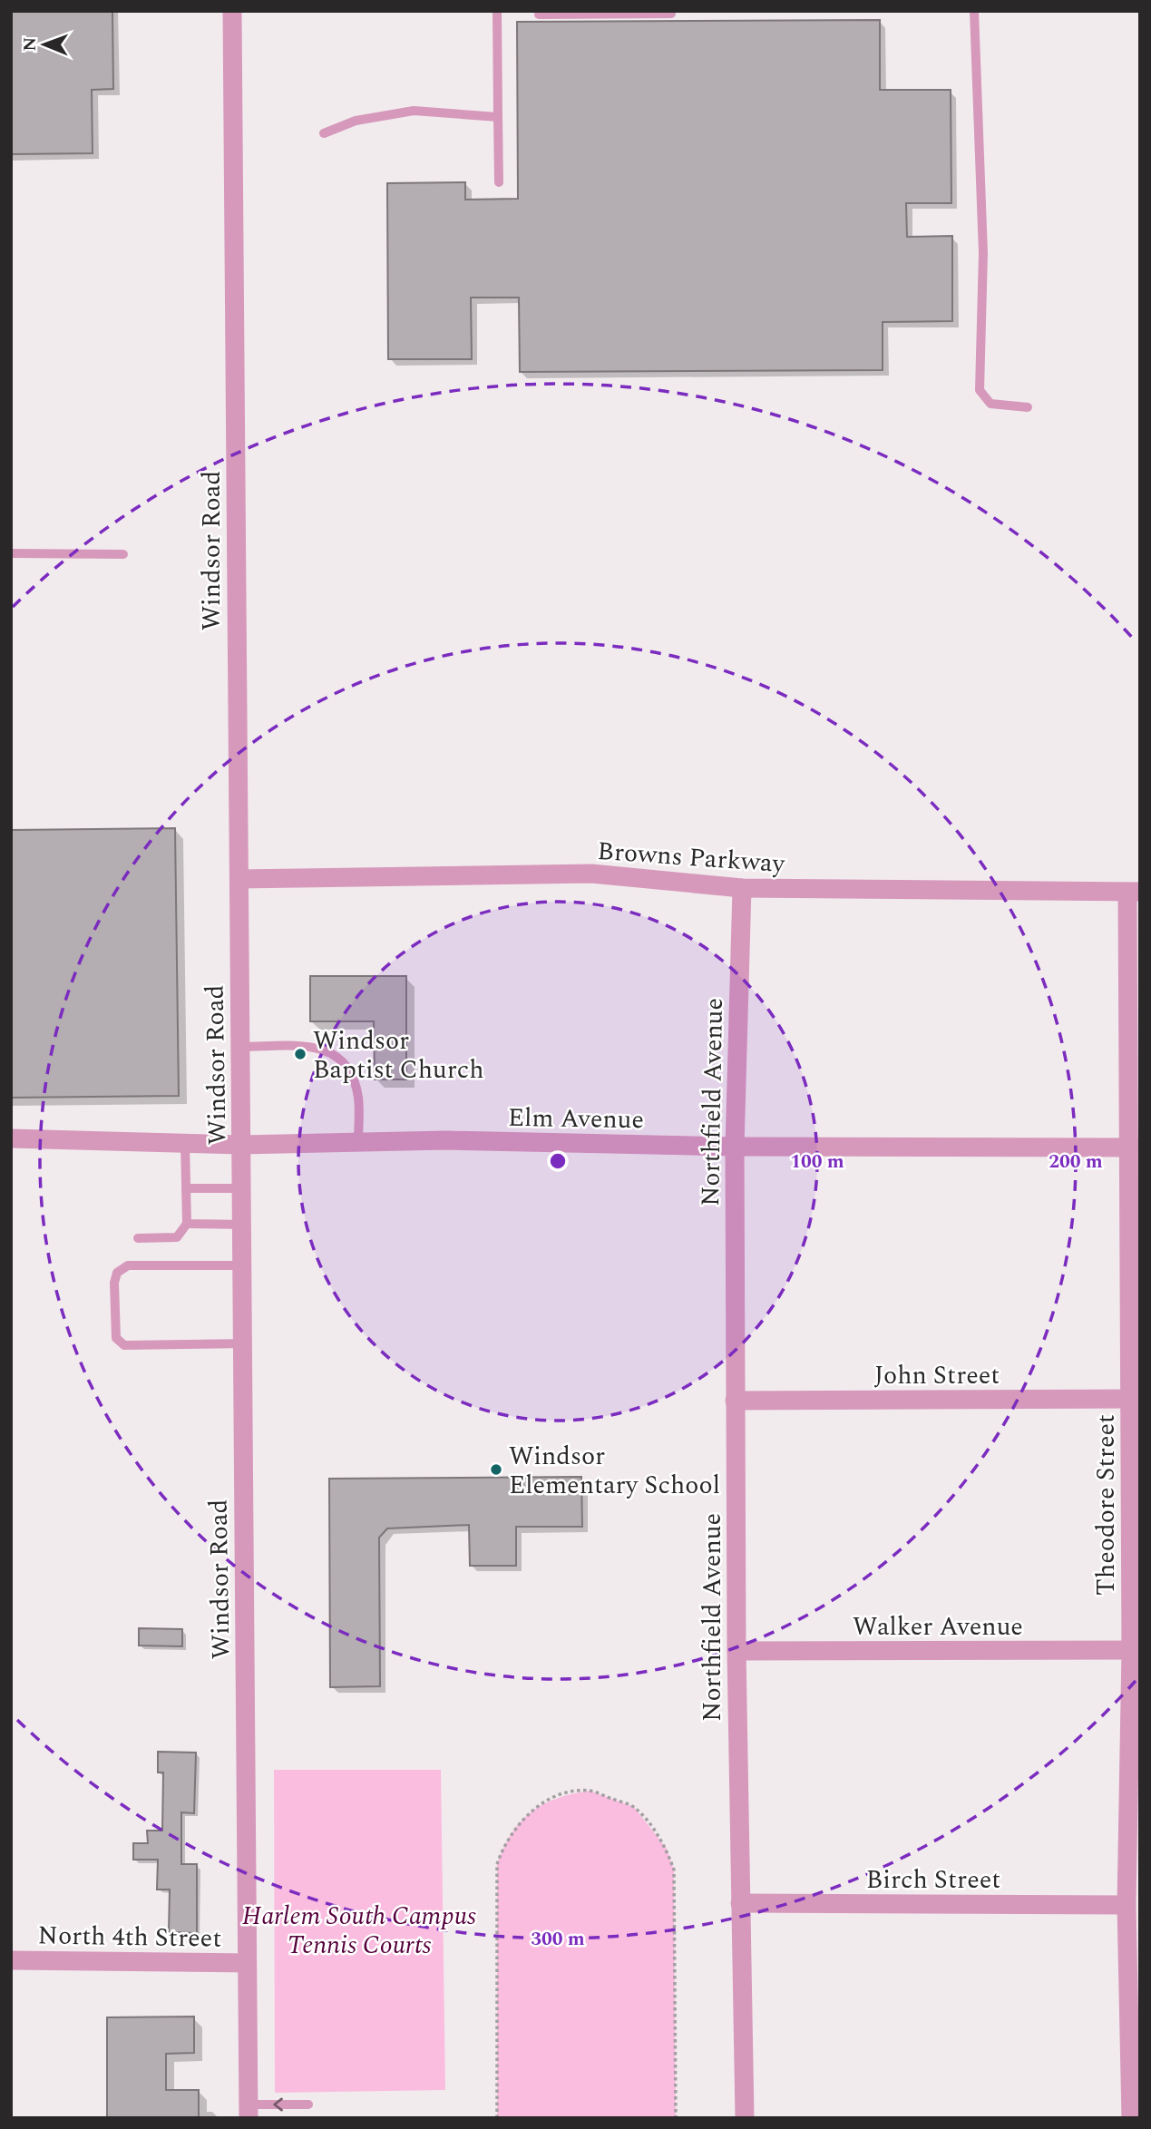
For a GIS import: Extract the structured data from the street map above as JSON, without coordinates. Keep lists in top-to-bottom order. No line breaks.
{"streets":{"street":["Windsor Road","Browns Parkway","Northfield Avenue","Elm Avenue","John Street","Theodore Street","Walker Avenue","Birch Street","North 4th Street"]},"crossings":[["Windsor Road","Browns Parkway"],["Windsor Road","Elm Avenue"],["Windsor Road","North 4th Street"],["Browns Parkway","Northfield Avenue"],["Browns Parkway","Theodore Street"],["Northfield Avenue","Elm Avenue"],["Northfield Avenue","John Street"],["Northfield Avenue","Walker Avenue"],["Northfield Avenue","Birch Street"],["Elm Avenue","Theodore Street"],["John Street","Theodore Street"],["Theodore Street","Walker Avenue"],["Theodore Street","Birch Street"]],"parks":["Harlem South Campus Tennis Courts"],"places":["Windsor Baptist Church","Windsor Elementary School"],"north":"left","rings":["100 m","200 m","300 m"]}
